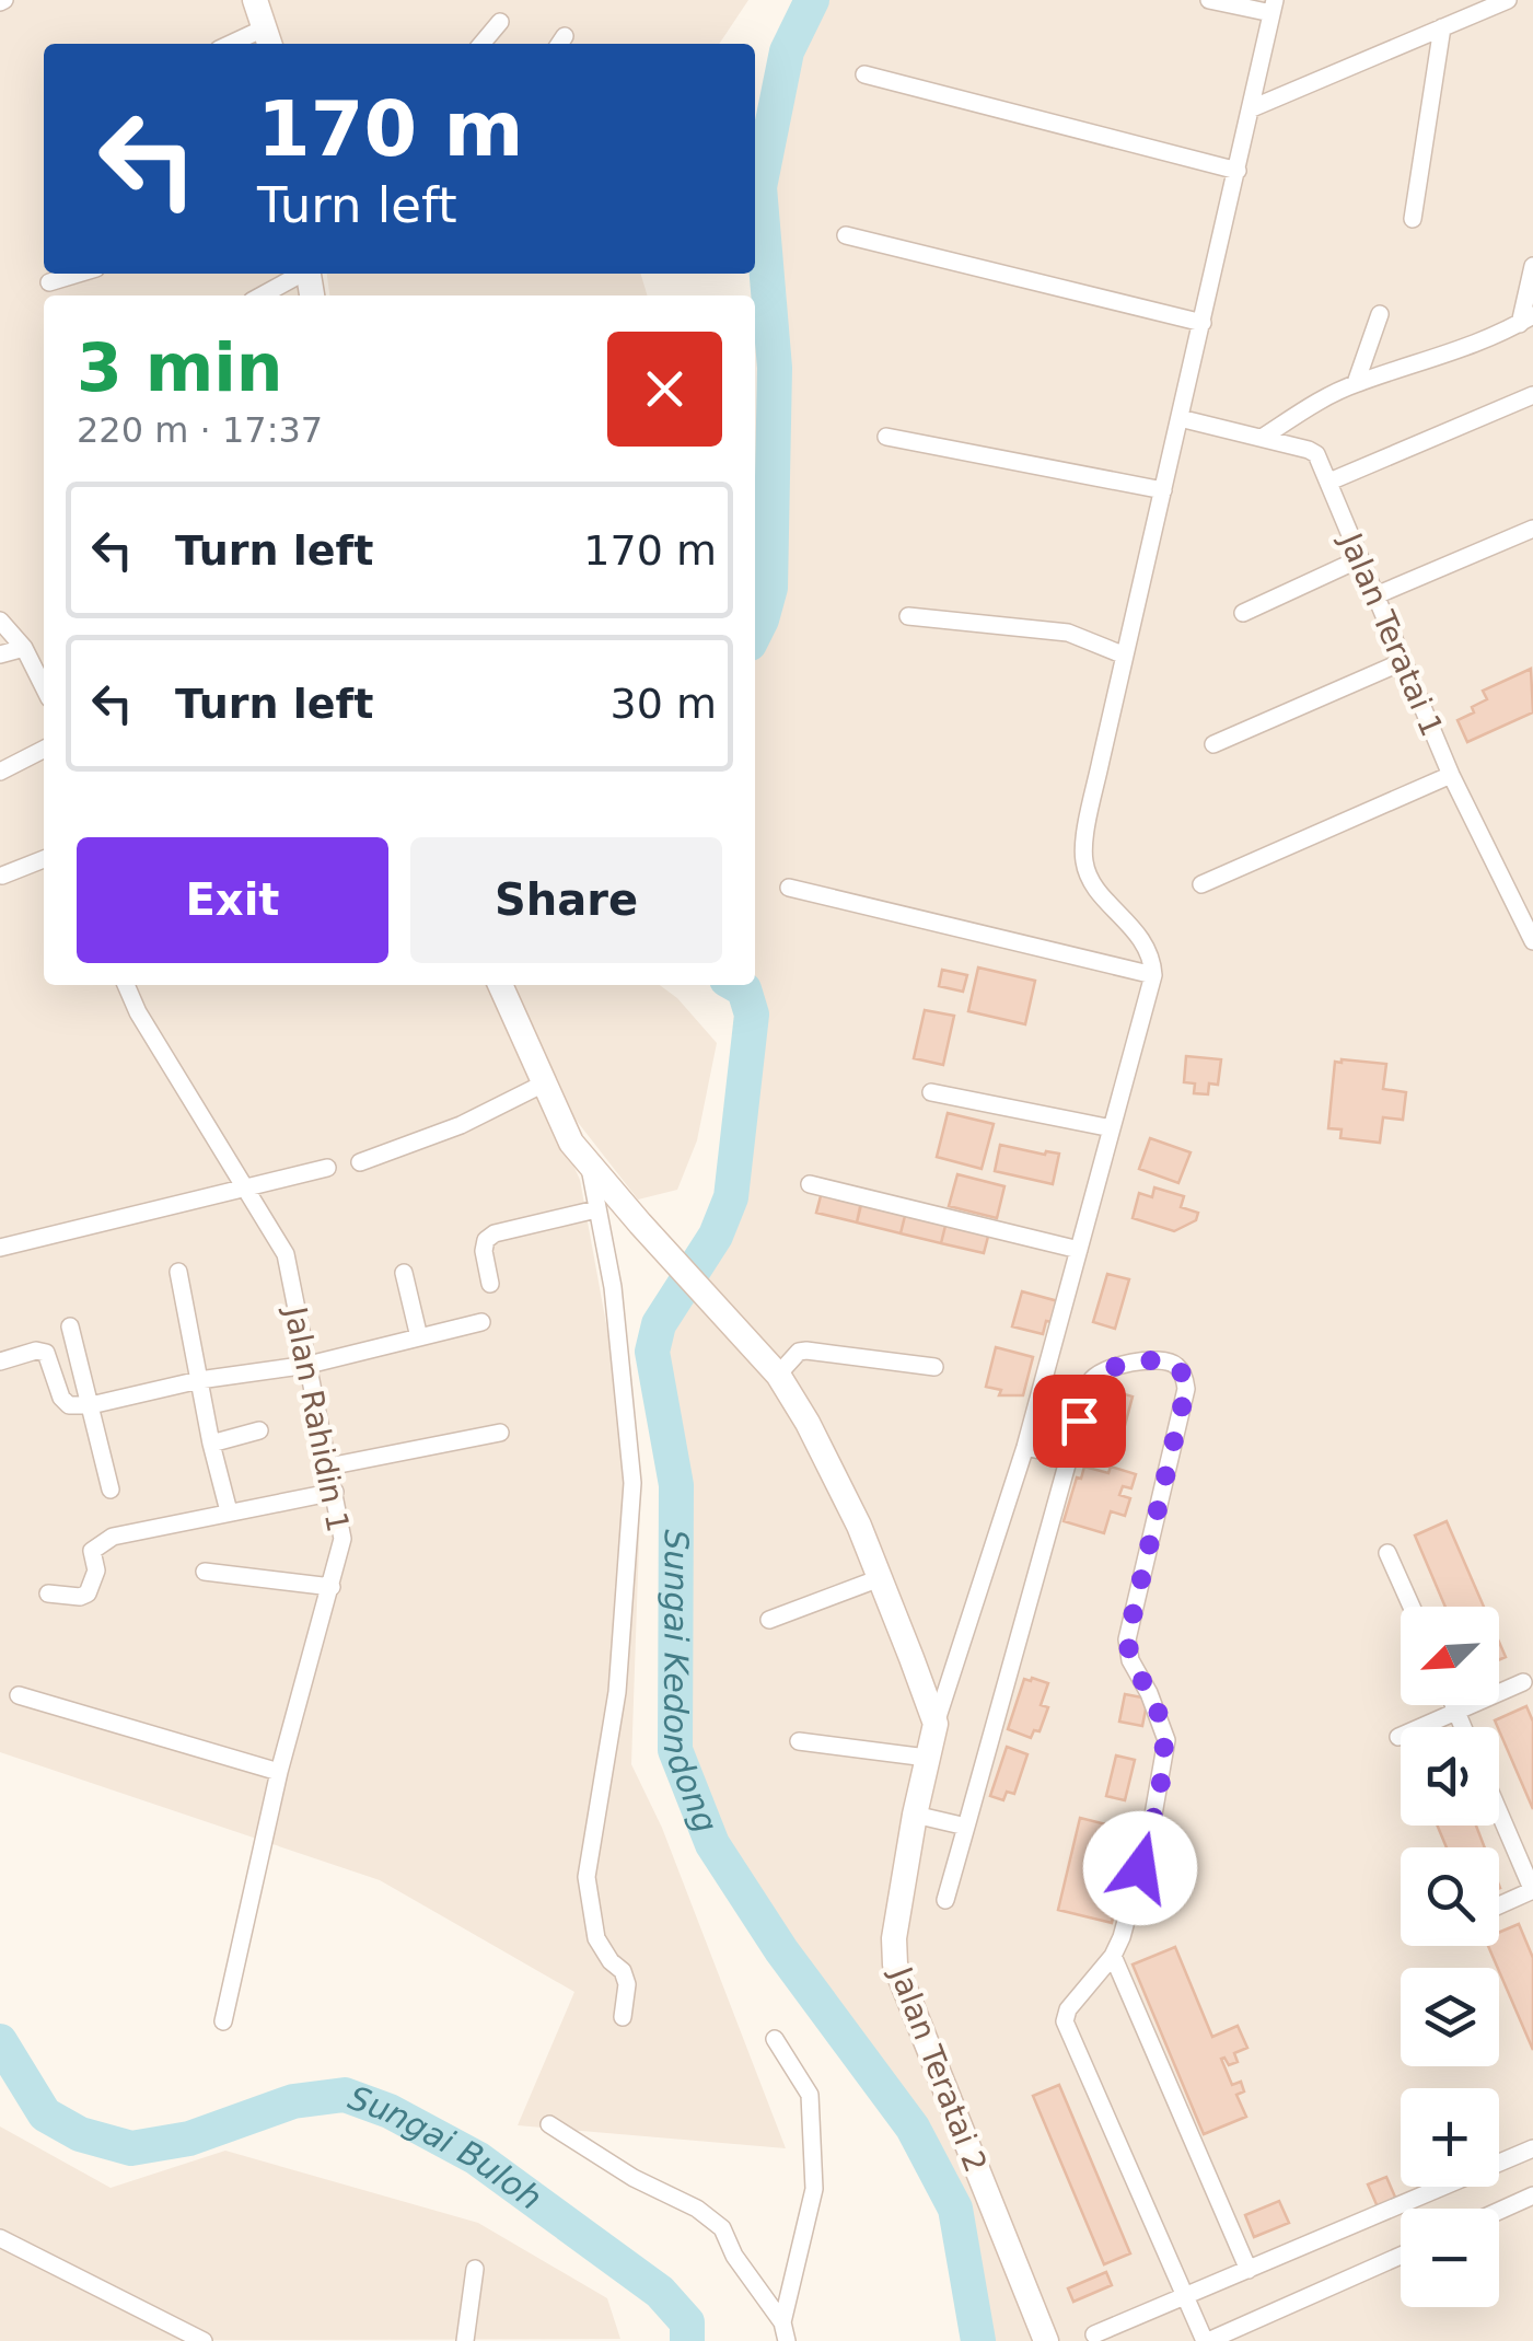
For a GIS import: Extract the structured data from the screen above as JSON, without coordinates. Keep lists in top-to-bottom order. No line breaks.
{"streets":{"street":["Jalan Teratai 1","Jalan Rahidin 1","Jalan Teratai 2"]},"water":["Sungai Kedondong","Sungai Buloh"],"north":"bottom left","page":{"turn":["170 m","Turn left"],"heading":["3 min","220 m · 17:37"],"list":[{"name":"Turn left","value":"170 m"},{"name":"Turn left","value":"30 m"}],"buttons":["Exit","Share"],"map_buttons":["+","−"]}}
